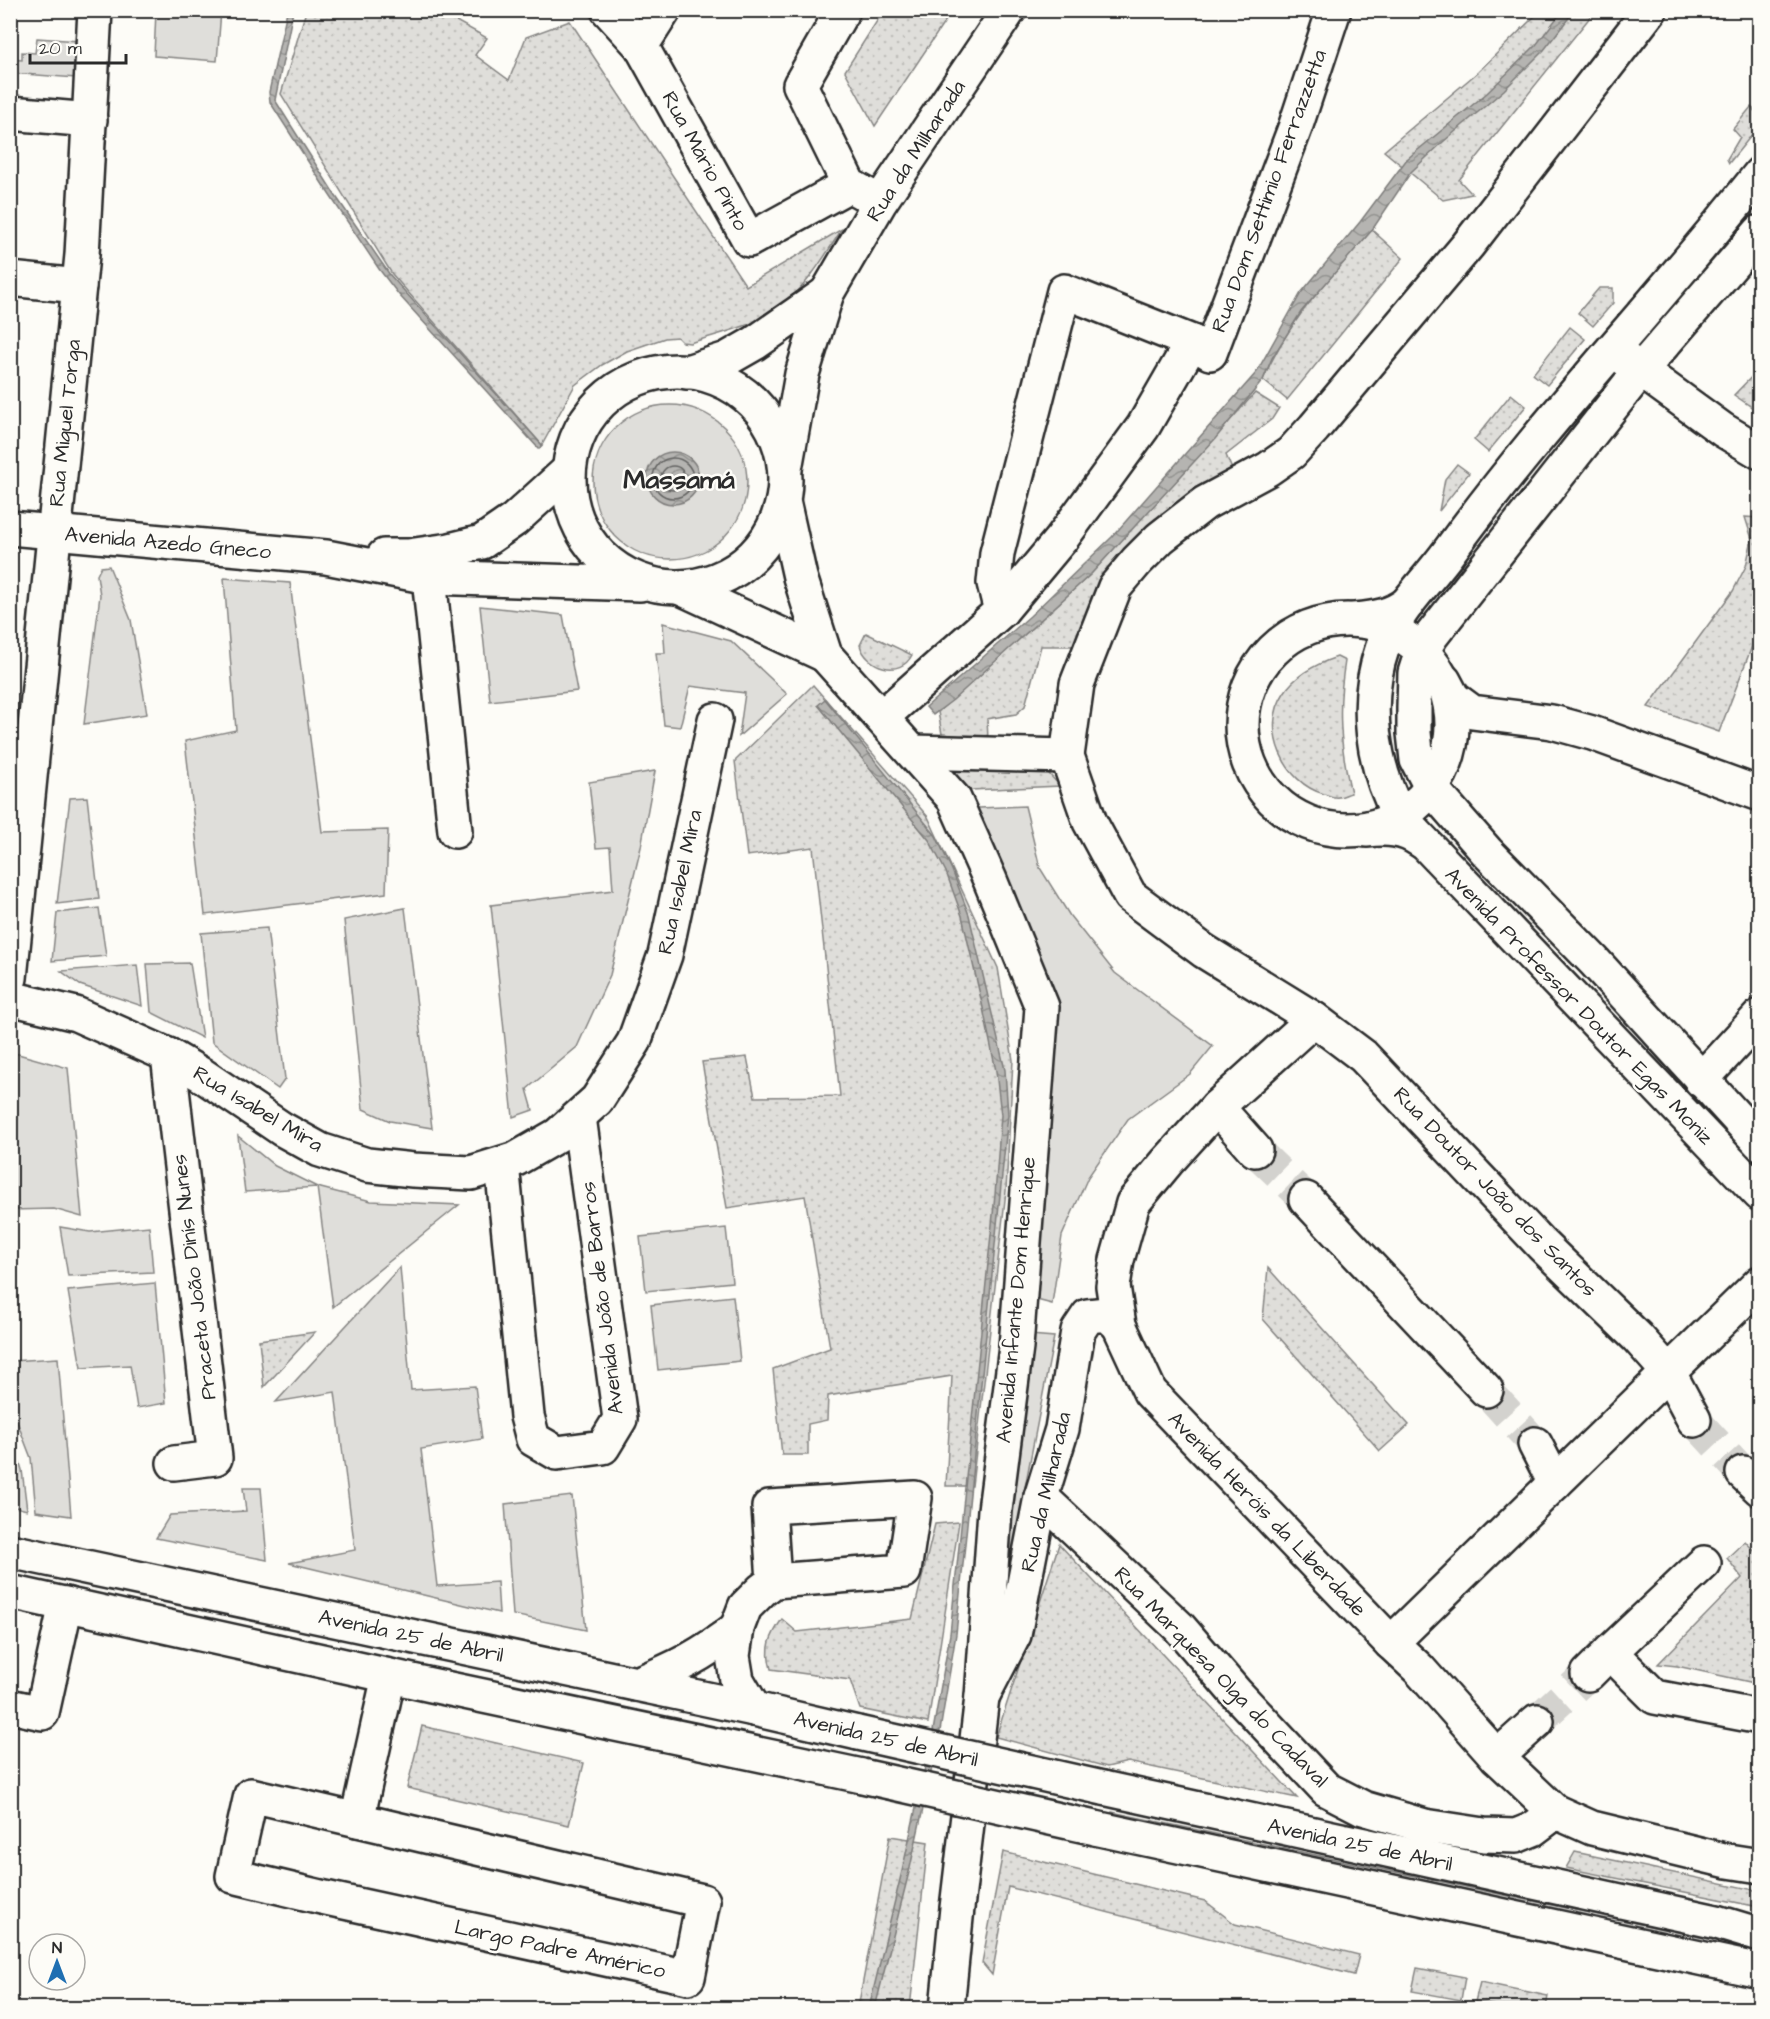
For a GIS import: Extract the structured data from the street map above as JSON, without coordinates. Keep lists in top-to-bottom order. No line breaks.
{"streets":{"street":["Rua da Milharada","Rua Mário Pinto","Rua Dom Settimio Ferrazzetta","Rua Miguel Torga","Avenida Azedo Gneco","Rua Isabel Mira","Avenida Professor Doutor Egas Moniz","Rua Doutor João dos Santos","Praceta João Dinís Nunes","Avenida João de Barros","Avenida Infante Dom Henrique","Avenida Heróis da Liberdade","Avenida 25 de Abril","Rua Marquesa Olga do Cadaval","Largo Padre Américo"]},"crossings":[["Rua da Milharada","Avenida Infante Dom Henrique"],["Rua da Milharada","Avenida Heróis da Liberdade"],["Rua da Milharada","Rua Marquesa Olga do Cadaval"],["Rua Dom Settimio Ferrazzetta","Avenida Infante Dom Henrique"],["Rua Miguel Torga","Avenida Azedo Gneco"],["Rua Isabel Mira","Praceta João Dinís Nunes"],["Rua Isabel Mira","Avenida João de Barros"],["Rua Doutor João dos Santos","Avenida Heróis da Liberdade"],["Avenida Heróis da Liberdade","Rua Marquesa Olga do Cadaval"]],"districts":["Massamá"],"scale_bar":"20 m","north":"top"}
